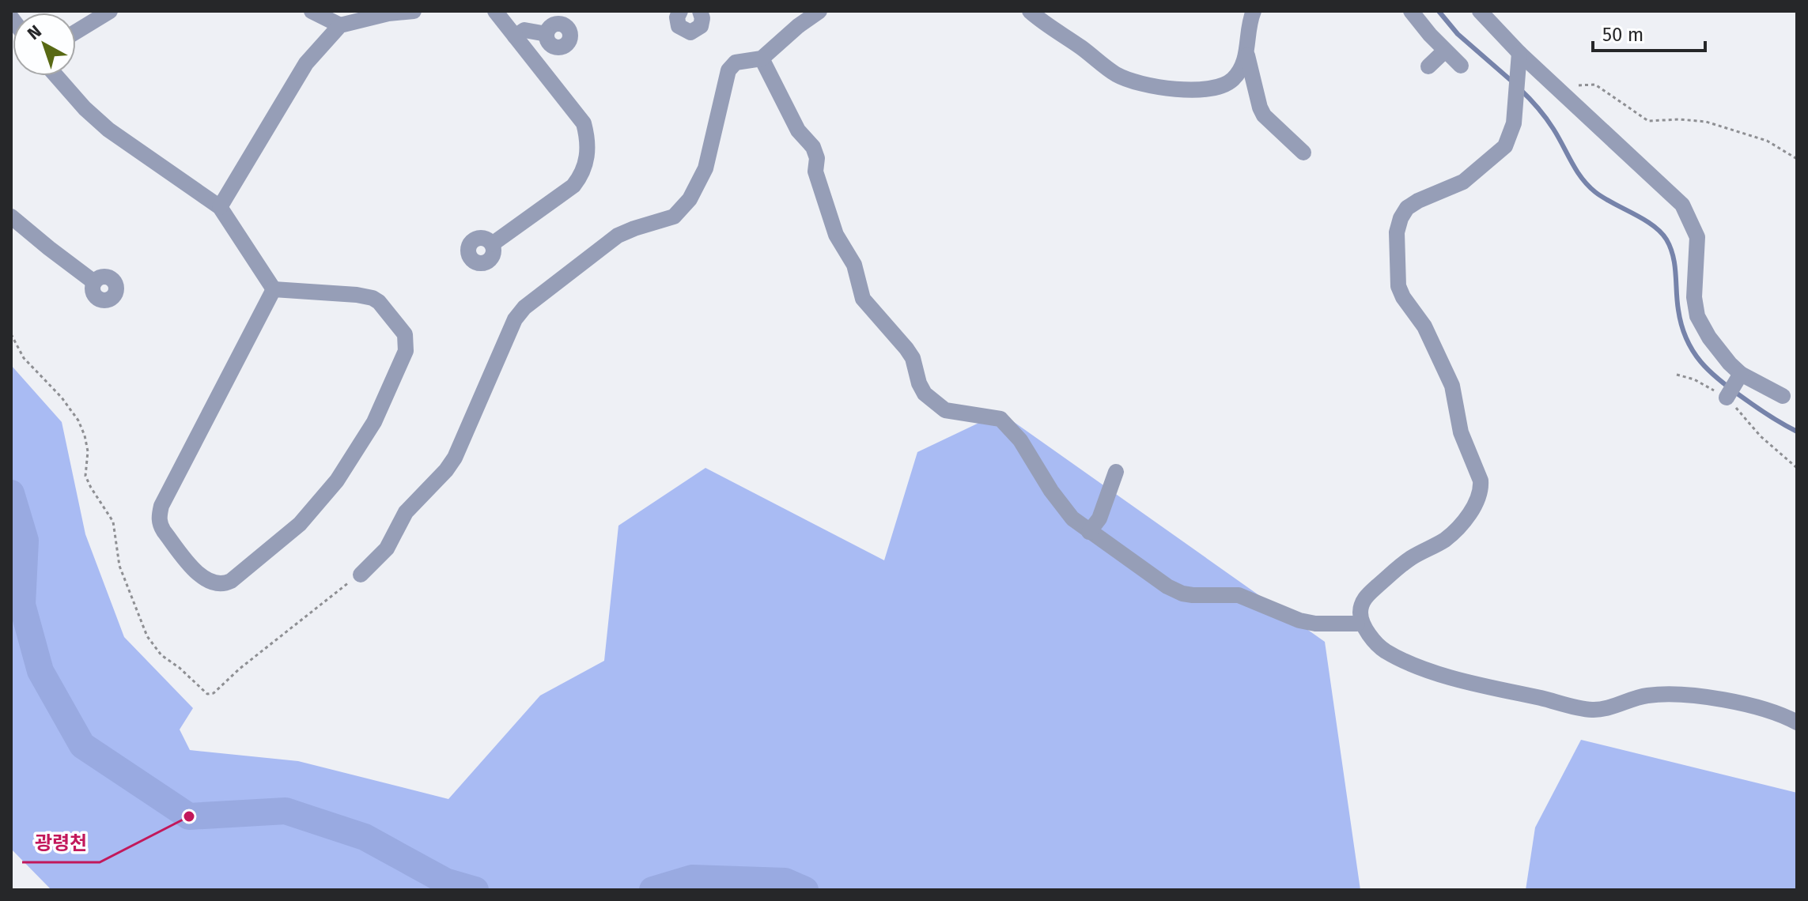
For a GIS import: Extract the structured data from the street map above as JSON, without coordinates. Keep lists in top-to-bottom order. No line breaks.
{"places":["광령천"],"scale_bar":"50 m","north":"top left"}
